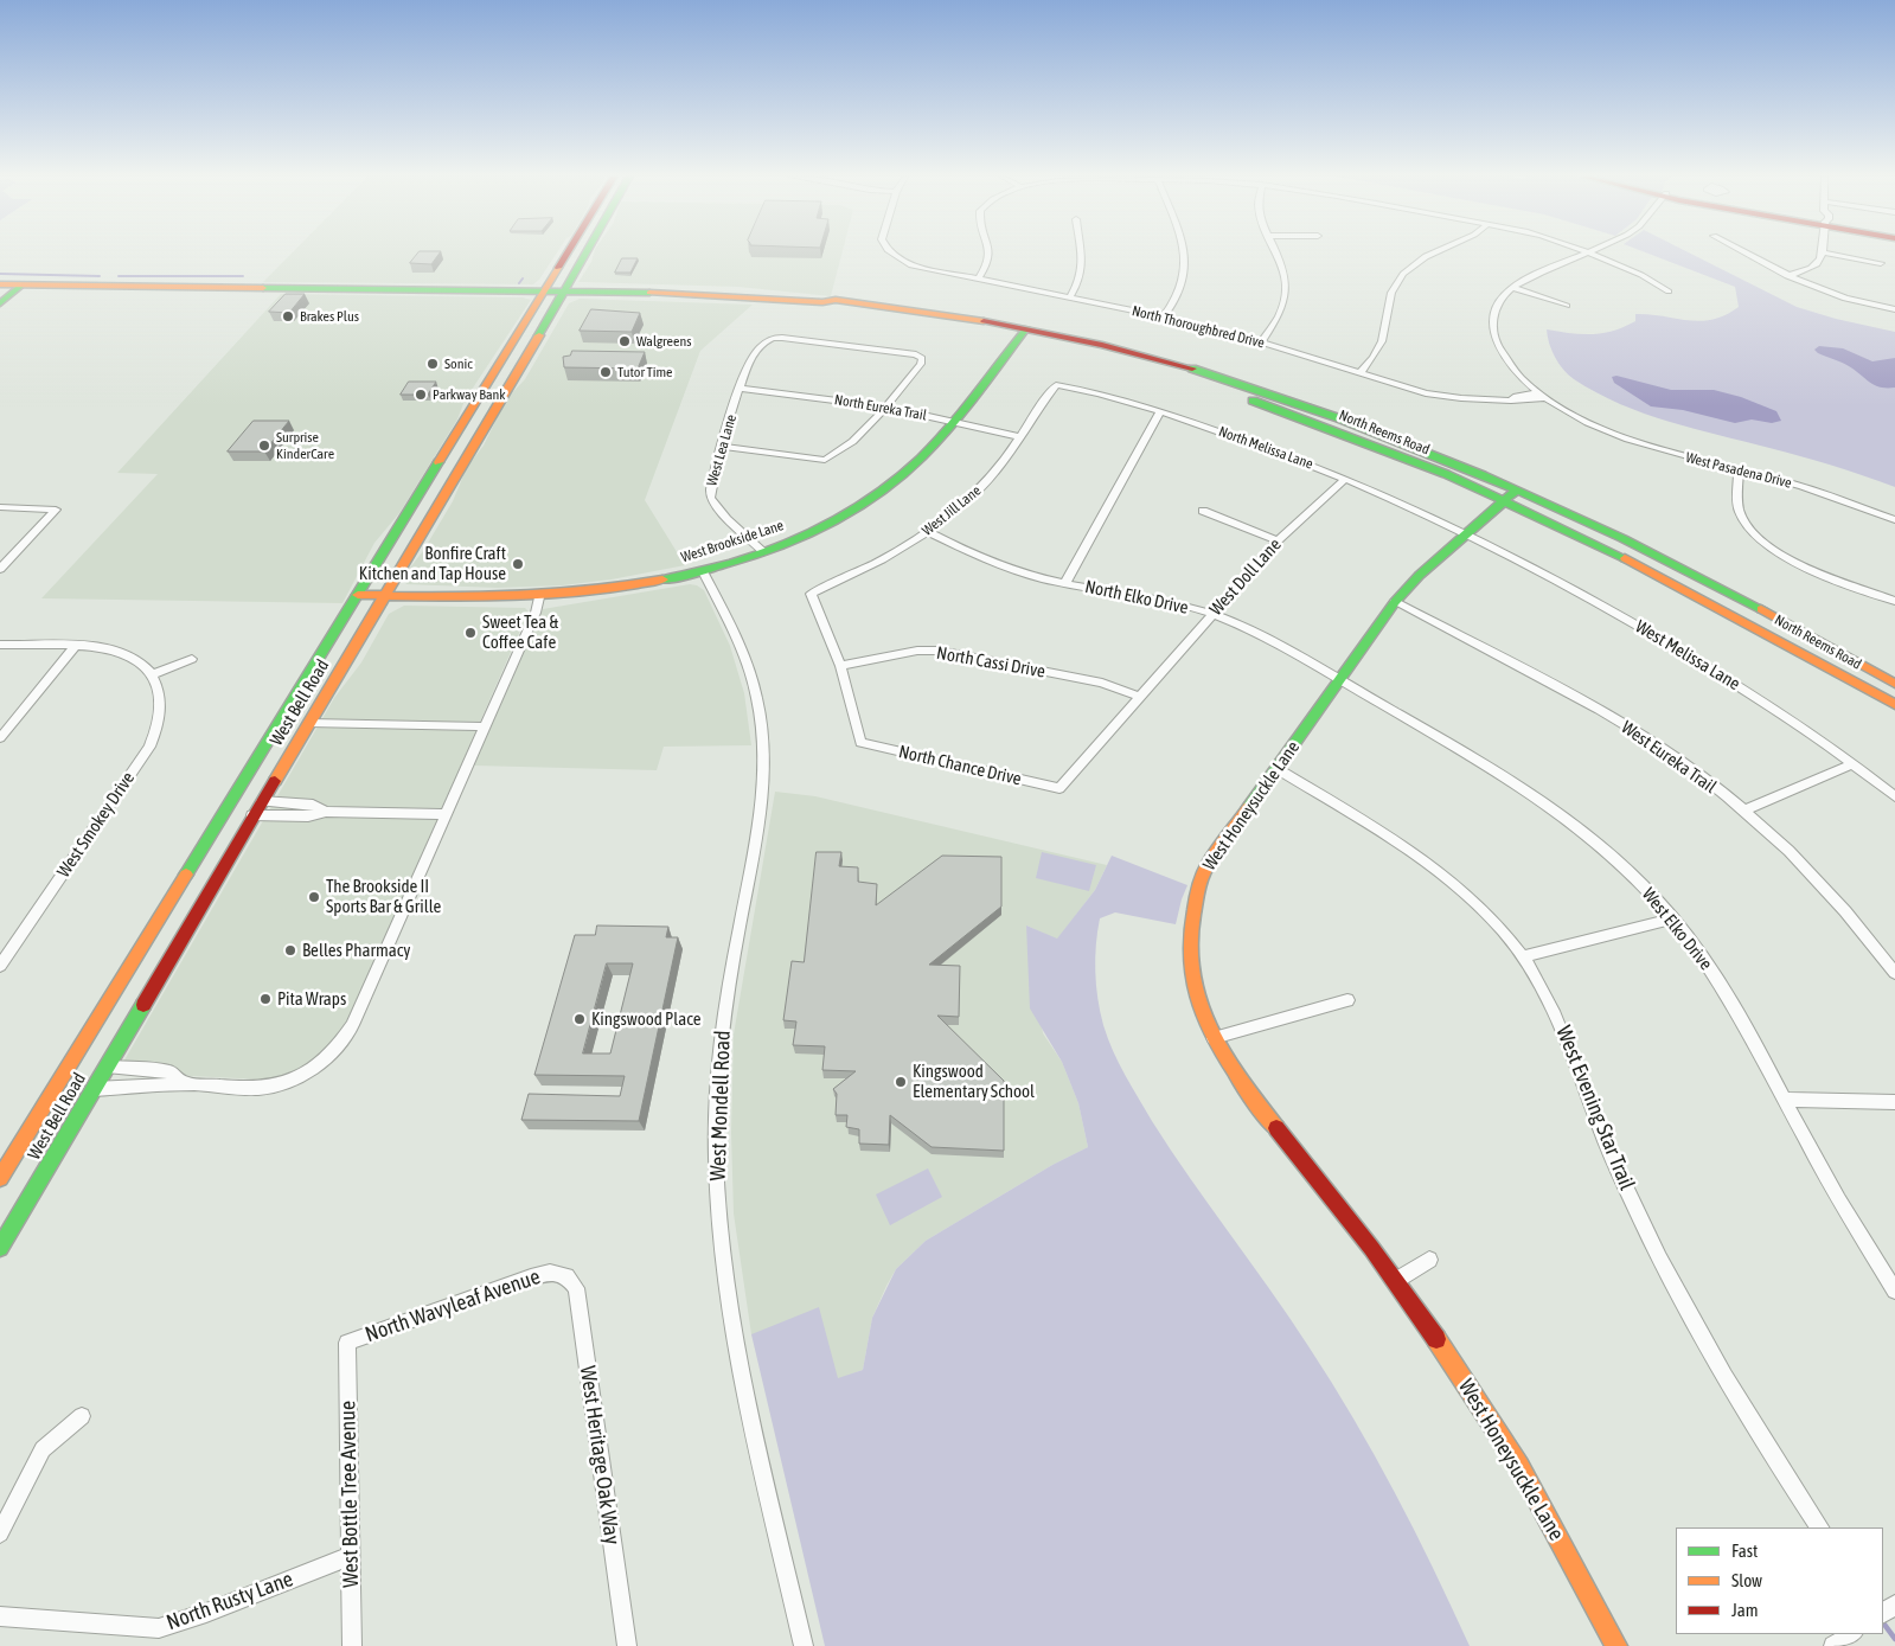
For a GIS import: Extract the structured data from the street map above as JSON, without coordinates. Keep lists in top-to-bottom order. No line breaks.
{"streets":{"main road":["North Reems Road","West Brookside Lane","West Bell Road","West Honeysuckle Lane"],"street":["North Thoroughbred Drive","North Eureka Trail","North Melissa Lane","West Lea Lane","West Pasadena Drive","West Jill Lane","West Doll Lane","North Elko Drive","West Melissa Lane","North Cassi Drive","West Eureka Trail","North Chance Drive","West Smokey Drive","West Elko Drive","West Mondell Road","West Evening Star Trail","North Wavyleaf Avenue","West Heritage Oak Way","West Bottle Tree Avenue","North Rusty Lane"]},"crossings":[["North Thoroughbred Drive","West Pasadena Drive"],["North Eureka Trail","West Lea Lane"],["North Eureka Trail","West Jill Lane"],["North Eureka Trail","West Brookside Lane"],["North Reems Road","West Brookside Lane"],["North Reems Road","West Bell Road"],["North Reems Road","West Honeysuckle Lane"],["North Melissa Lane","West Jill Lane"],["North Melissa Lane","West Doll Lane"],["North Melissa Lane","West Melissa Lane"],["North Melissa Lane","West Honeysuckle Lane"],["West Lea Lane","West Brookside Lane"],["West Jill Lane","North Elko Drive"],["West Jill Lane","North Cassi Drive"],["West Jill Lane","North Chance Drive"],["West Brookside Lane","West Bell Road"],["West Brookside Lane","West Mondell Road"],["West Doll Lane","North Elko Drive"],["West Doll Lane","North Cassi Drive"],["West Doll Lane","North Chance Drive"],["North Elko Drive","West Honeysuckle Lane"],["North Elko Drive","West Elko Drive"],["West Melissa Lane","West Honeysuckle Lane"],["North Cassi Drive","North Chance Drive"],["West Eureka Trail","West Honeysuckle Lane"],["West Honeysuckle Lane","West Elko Drive"],["West Honeysuckle Lane","West Evening Star Trail"],["North Wavyleaf Avenue","West Heritage Oak Way"],["North Wavyleaf Avenue","West Bottle Tree Avenue"],["West Bottle Tree Avenue","North Rusty Lane"]],"places":["Brakes Plus","Walgreens","Sonic","Tutor Time","Parkway Bank","Surprise KinderCare","Bonfire Craft Kitchen and Tap House","Sweet Tea & Coffee Cafe","The Brookside II Sports Bar & Grille","Belles Pharmacy","Pita Wraps","Kingswood Place","Kingswood Elementary School"],"legend":["Fast","Slow","Jam"]}
